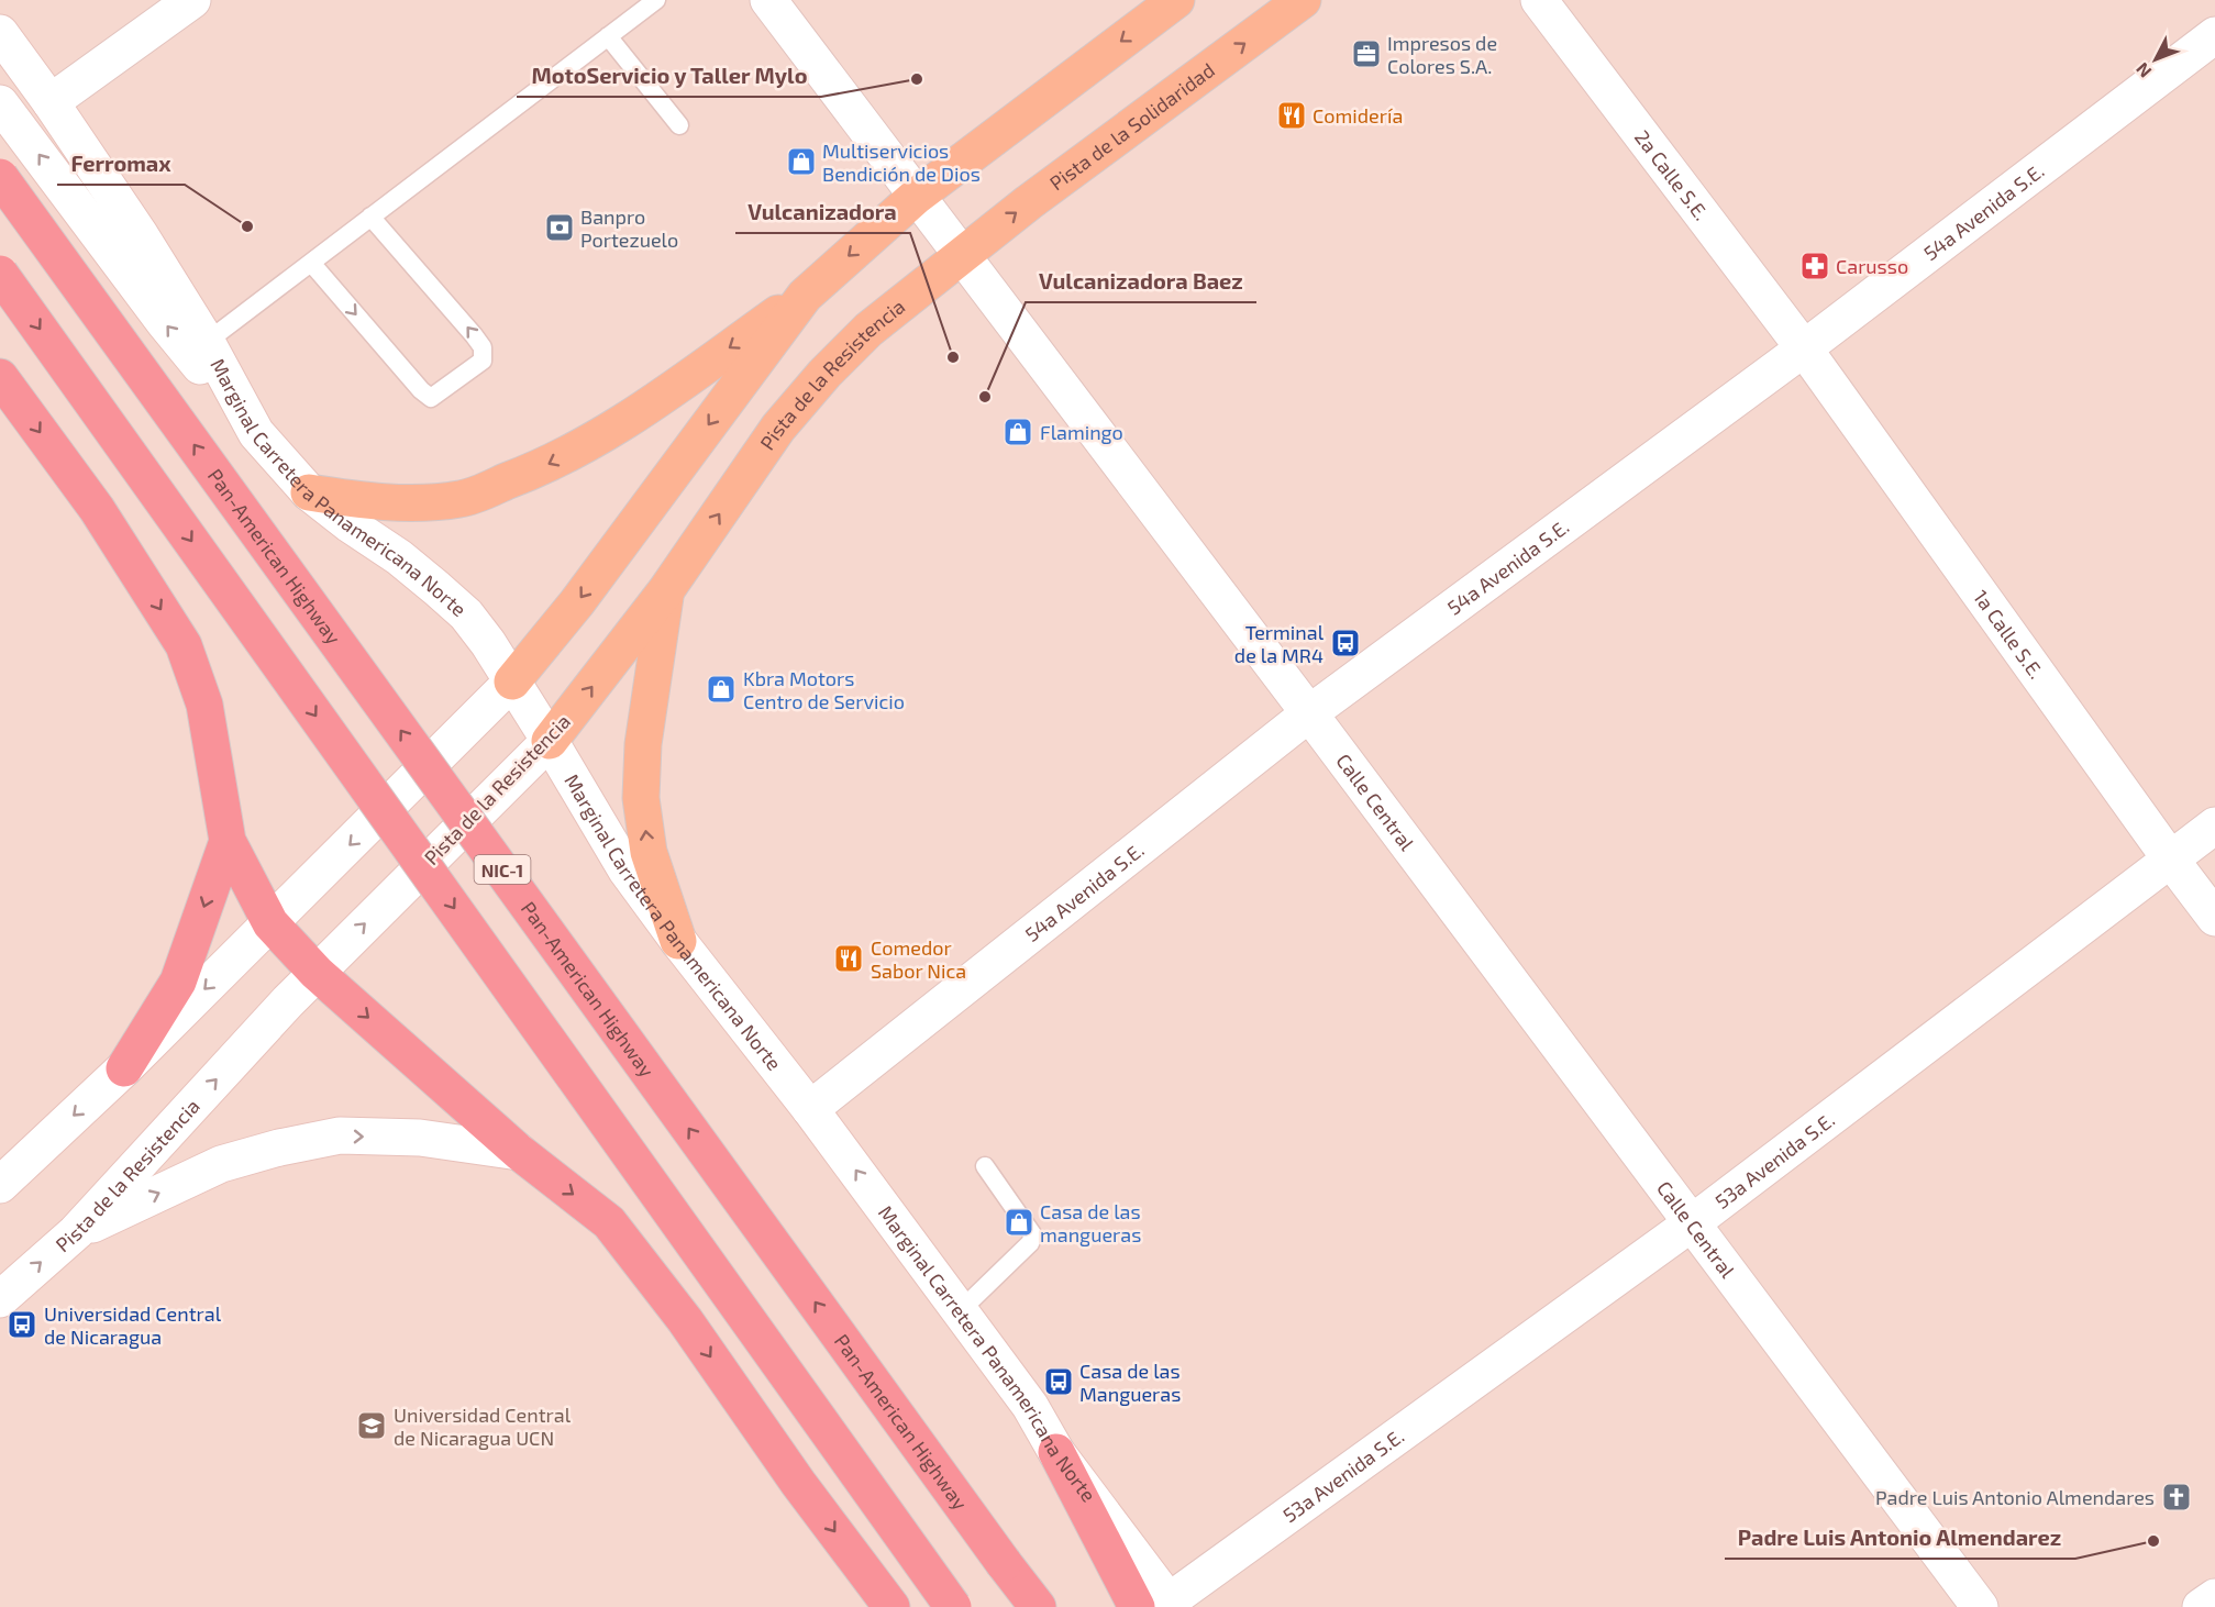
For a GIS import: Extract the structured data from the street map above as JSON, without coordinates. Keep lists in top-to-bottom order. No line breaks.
{"streets":{"highway":["Pan-American Highway","NIC-1"],"main road":["Pista de la Solidaridad","Pista de la Resistencia"],"street":["2a Calle S.E.","54a Avenida S.E.","Marginal Carretera Panamericana Norte","1a Calle S.E.","Calle Central","53a Avenida S.E."]},"crossings":[["Pista de la Solidaridad","Pista de la Resistencia"],["Pista de la Solidaridad","Calle Central"],["2a Calle S.E.","54a Avenida S.E."],["2a Calle S.E.","1a Calle S.E."],["54a Avenida S.E.","Marginal Carretera Panamericana Norte"],["54a Avenida S.E.","1a Calle S.E."],["54a Avenida S.E.","Calle Central"],["Pista de la Resistencia","Marginal Carretera Panamericana Norte"],["Pista de la Resistencia","Calle Central"],["1a Calle S.E.","53a Avenida S.E."],["Calle Central","53a Avenida S.E."]],"places":{"office":["Impresos de Colores S.A."],"other":["MotoServicio y Taller Mylo","Ferromax","Vulcanizadora","Vulcanizadora Baez","Padre Luis Antonio Almendarez"],"restaurant":["Comidería","Comedor Sabor Nica"],"shop":["Multiservicios Bendición de Dios","Flamingo","Kbra Motors Centro de Servicio","Casa de las mangueras"],"bank":["Banpro Portezuelo"],"pharmacy":["Carusso"],"bus stop":["Terminal de la MR4","Universidad Central de Nicaragua","Casa de las Mangueras"],"school or university":["Universidad Central de Nicaragua UCN"],"church":["Padre Luis Antonio Almendares"]},"north":"bottom left"}
